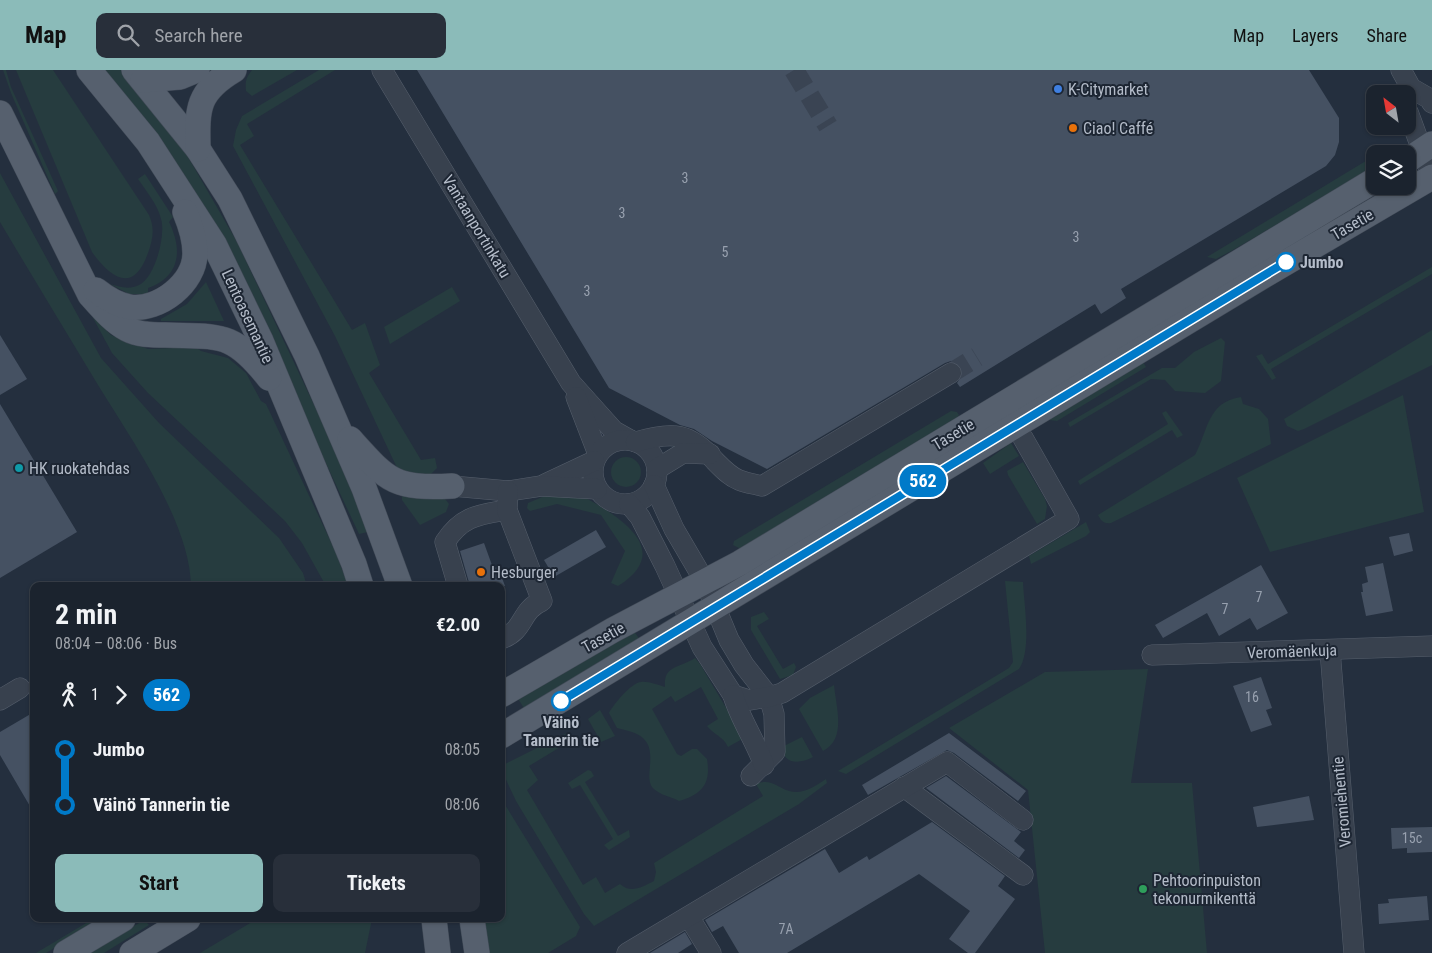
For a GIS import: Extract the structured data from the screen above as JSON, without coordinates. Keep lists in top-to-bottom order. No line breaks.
{"streets":{"main road":["Tasetie","Lentoasemantie"],"street":["Vantaanportinkatu","Veromäenkuja","Veromiehentie"]},"crossings":[["Tasetie","Vantaanportinkatu"],["Veromäenkuja","Veromiehentie"]],"places":["K-Citymarket","Ciao! Caffé","Jumbo","HK ruokatehdas","Hesburger","Väinö Tannerin tie","Pehtoorinpuiston tekonurmikenttä"],"lines":["bus line 562"],"house_numbers":["3","3","3","5","3","7","7","16","15c","7A"],"north":"top left","page":{"header":"Map","search":"Search here","nav":["Map","Layers","Share"],"on_map":"562","heading":["2 min","08:04 – 08:06 · Bus","€2.00"],"legs":["1","562"],"list":[{"name":"Jumbo","value":"08:05"},{"name":"Väinö Tannerin tie","value":"08:06"}],"buttons":["Start","Tickets"]}}
